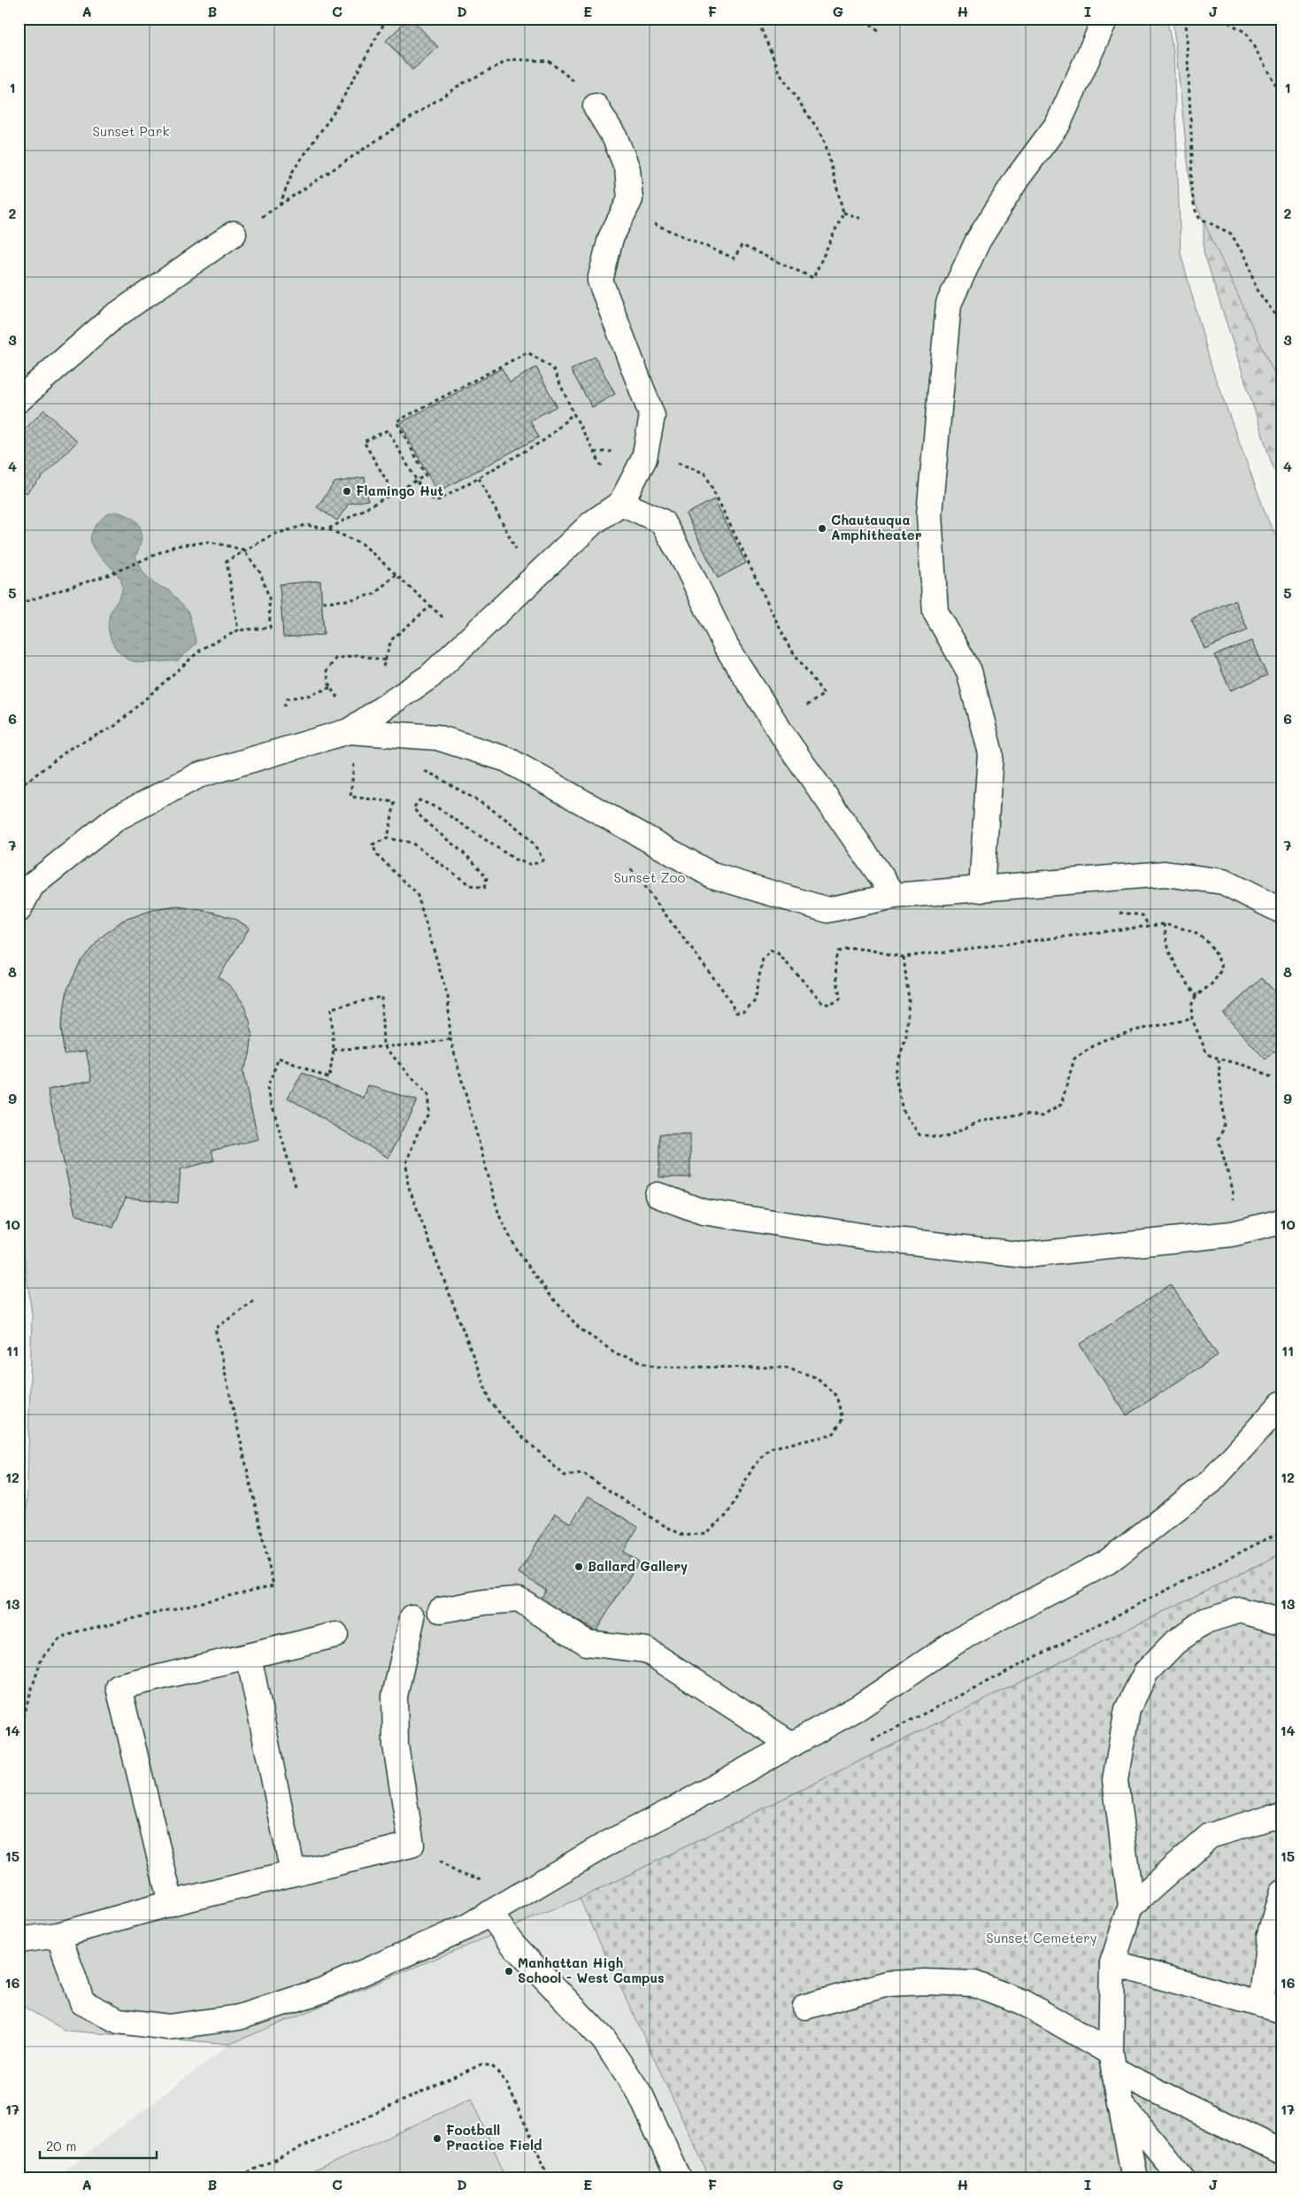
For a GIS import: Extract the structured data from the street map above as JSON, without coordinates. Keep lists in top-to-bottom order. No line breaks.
{"parks":["Sunset Park","Sunset Zoo","Sunset Cemetery"],"places":["Flamingo Hut","Chautauqua Amphitheater","Ballard Gallery","Manhattan High School - West Campus","Football Practice Field"],"scale_bar":"20 m","grid":{"columns":["A","B","C","D","E","F","G","H","I","J"],"rows":["1","2","3","4","5","6","7","8","9","10","11","12","13","14","15","16","17"]}}
